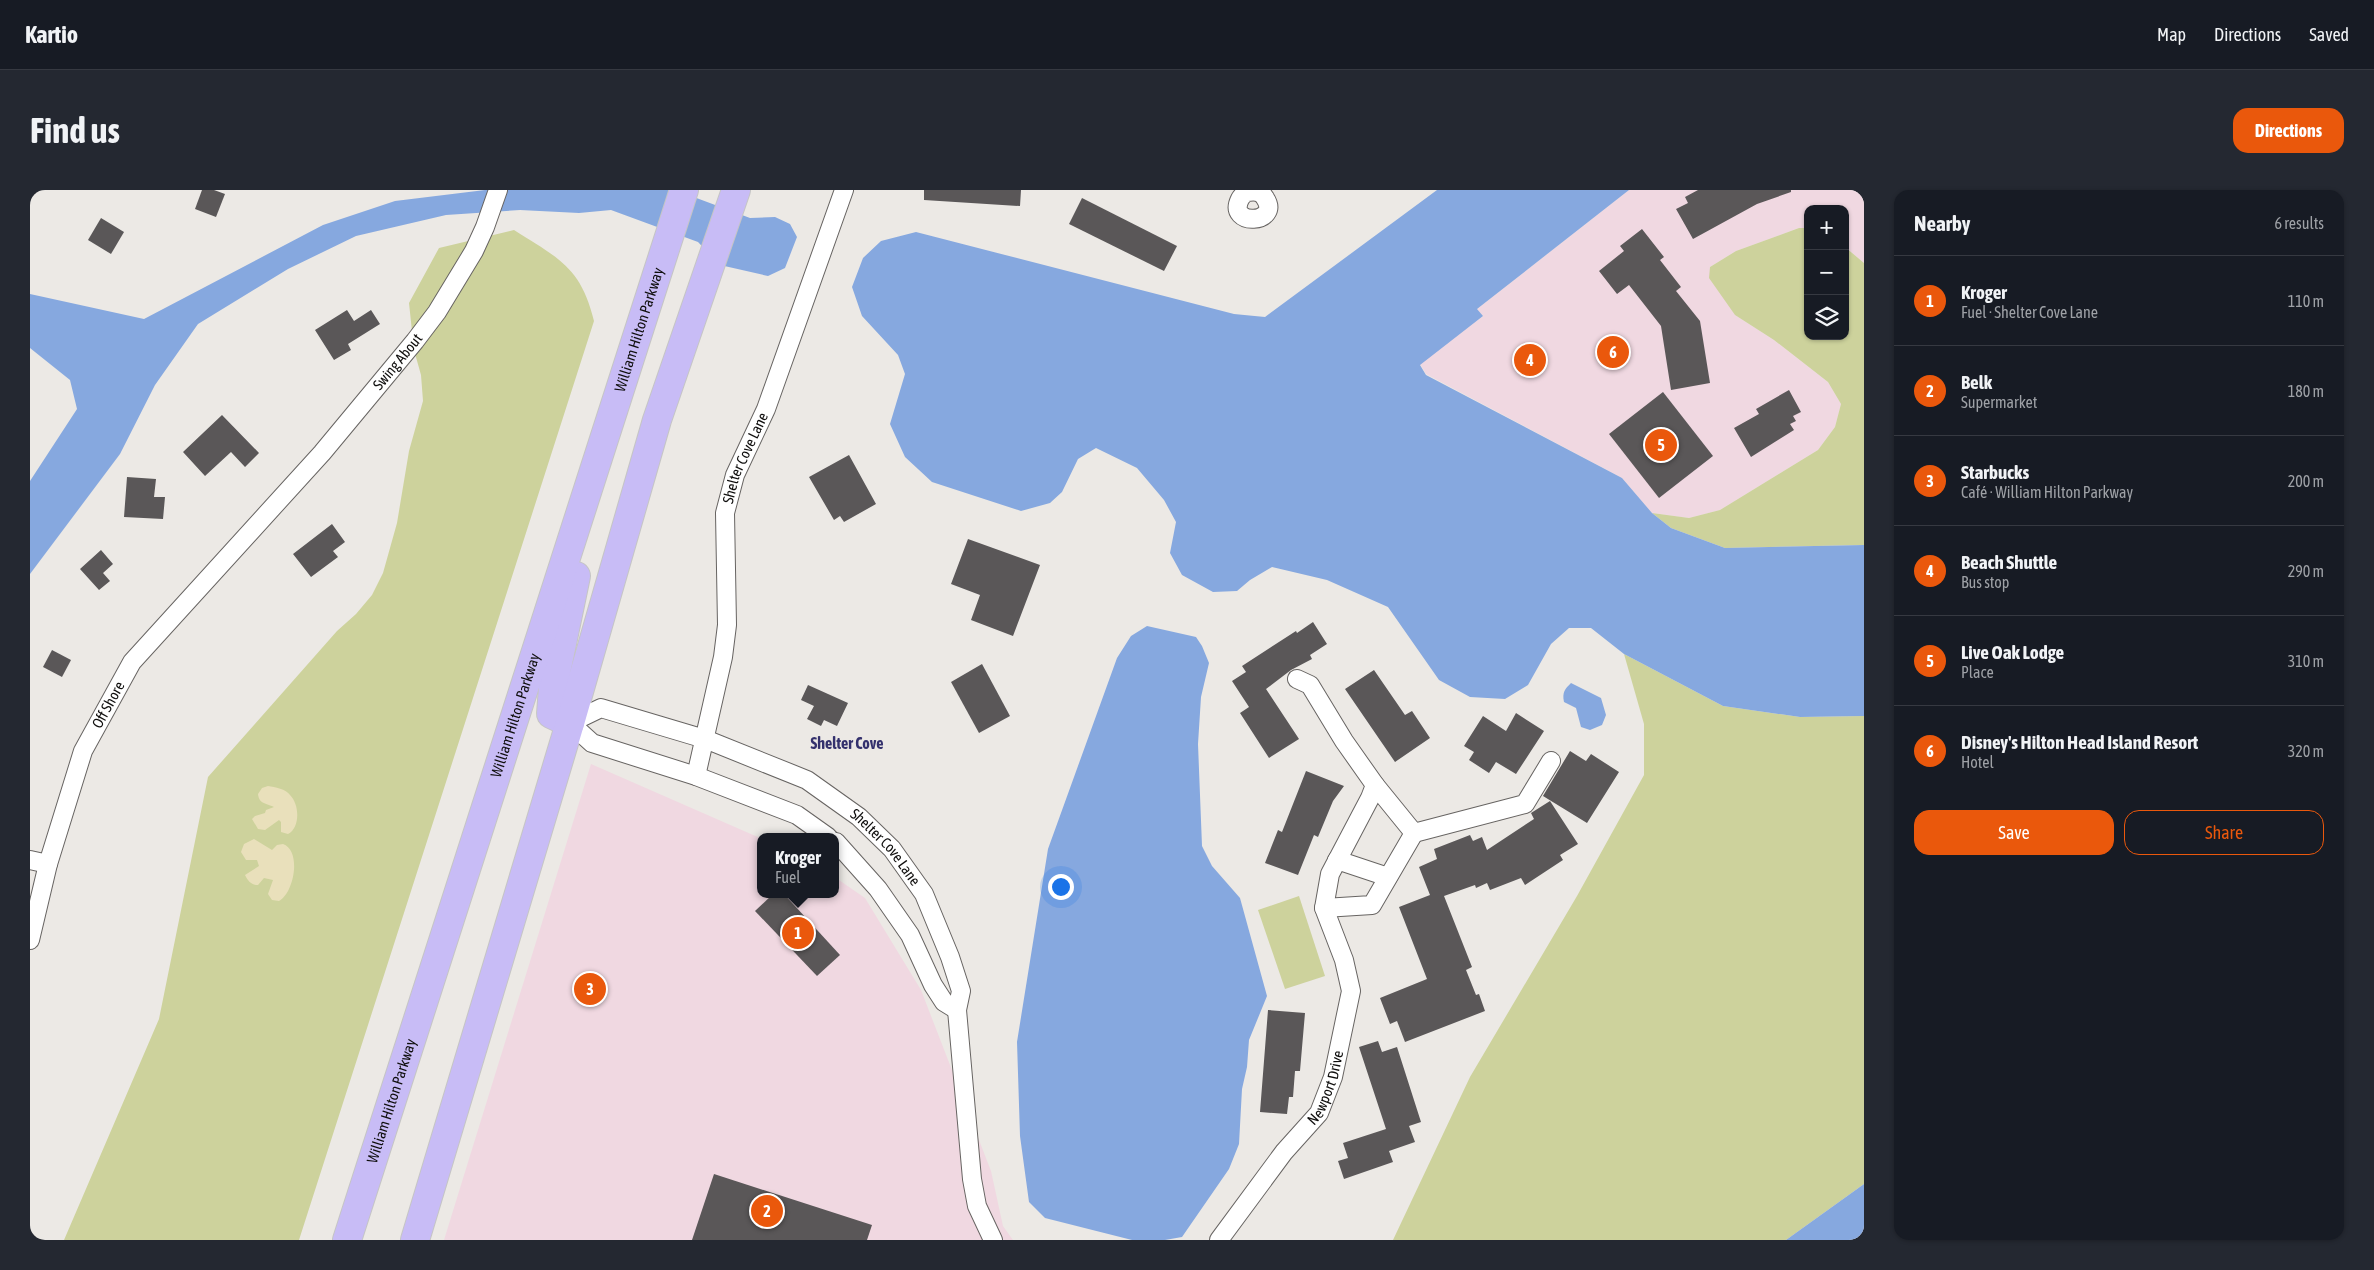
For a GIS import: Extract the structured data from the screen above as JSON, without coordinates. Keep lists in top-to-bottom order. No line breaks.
{"streets":{"highway":["William Hilton Parkway"],"street":["Swing About","Shelter Cove Lane","Off Shore","Newport Drive"]},"crossings":[["Swing About","Off Shore"]],"districts":["Shelter Cove"],"page":{"header":"Kartio","nav":["Map","Directions","Saved"],"buttons":["Directions",["Save","Share"]],"title":"Find us","heading":["Nearby","6 results"],"map_buttons":["+","−"],"list":[{"mark":"1","name":"Kroger","note":"Fuel · Shelter Cove Lane","value":"110 m"},{"mark":"2","name":"Belk","note":"Supermarket","value":"180 m"},{"mark":"3","name":"Starbucks","note":"Café · William Hilton Parkway","value":"200 m"},{"mark":"4","name":"Beach Shuttle","note":"Bus stop","value":"290 m"},{"mark":"5","name":"Live Oak Lodge","note":"Place","value":"310 m"},{"mark":"6","name":"Disney's Hilton Head Island Resort","note":"Hotel","value":"320 m"}],"pins":["6","4","5","1","3","2"],"popup":["Kroger","Fuel"]}}
